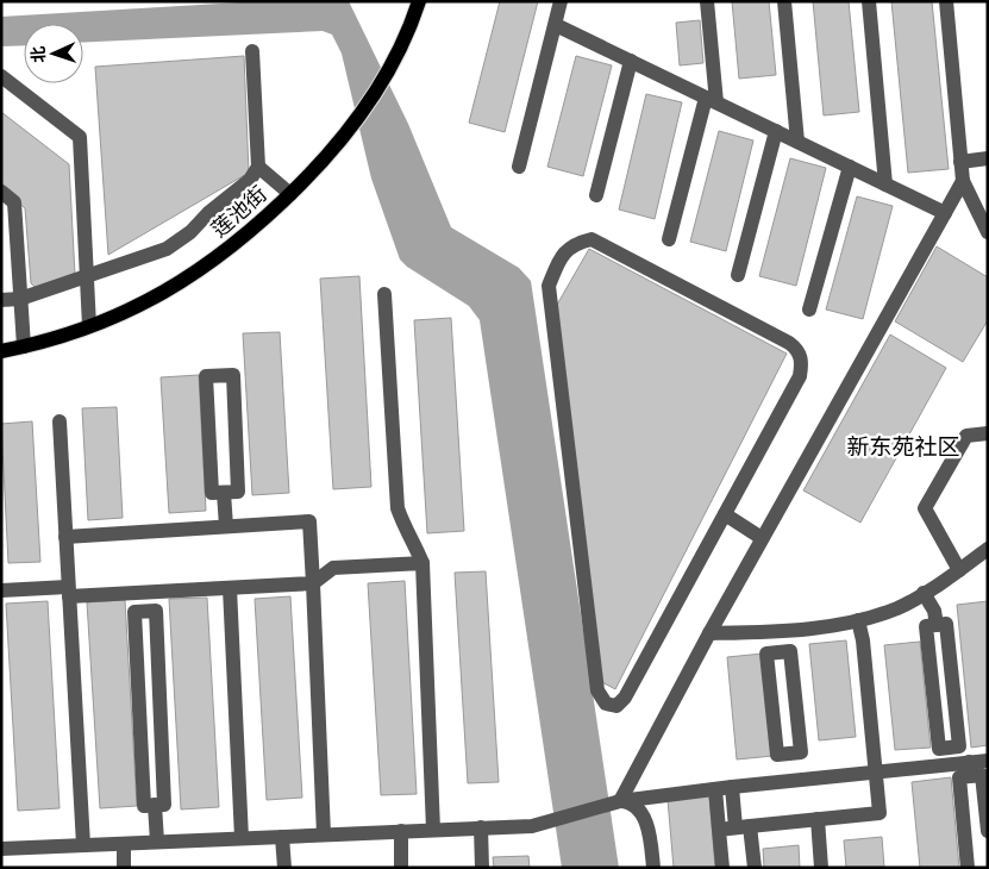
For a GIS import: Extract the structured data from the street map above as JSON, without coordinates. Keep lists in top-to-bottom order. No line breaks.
{"streets":{"main road":["莲池街"]},"districts":["新东苑社区"],"north":"left"}
